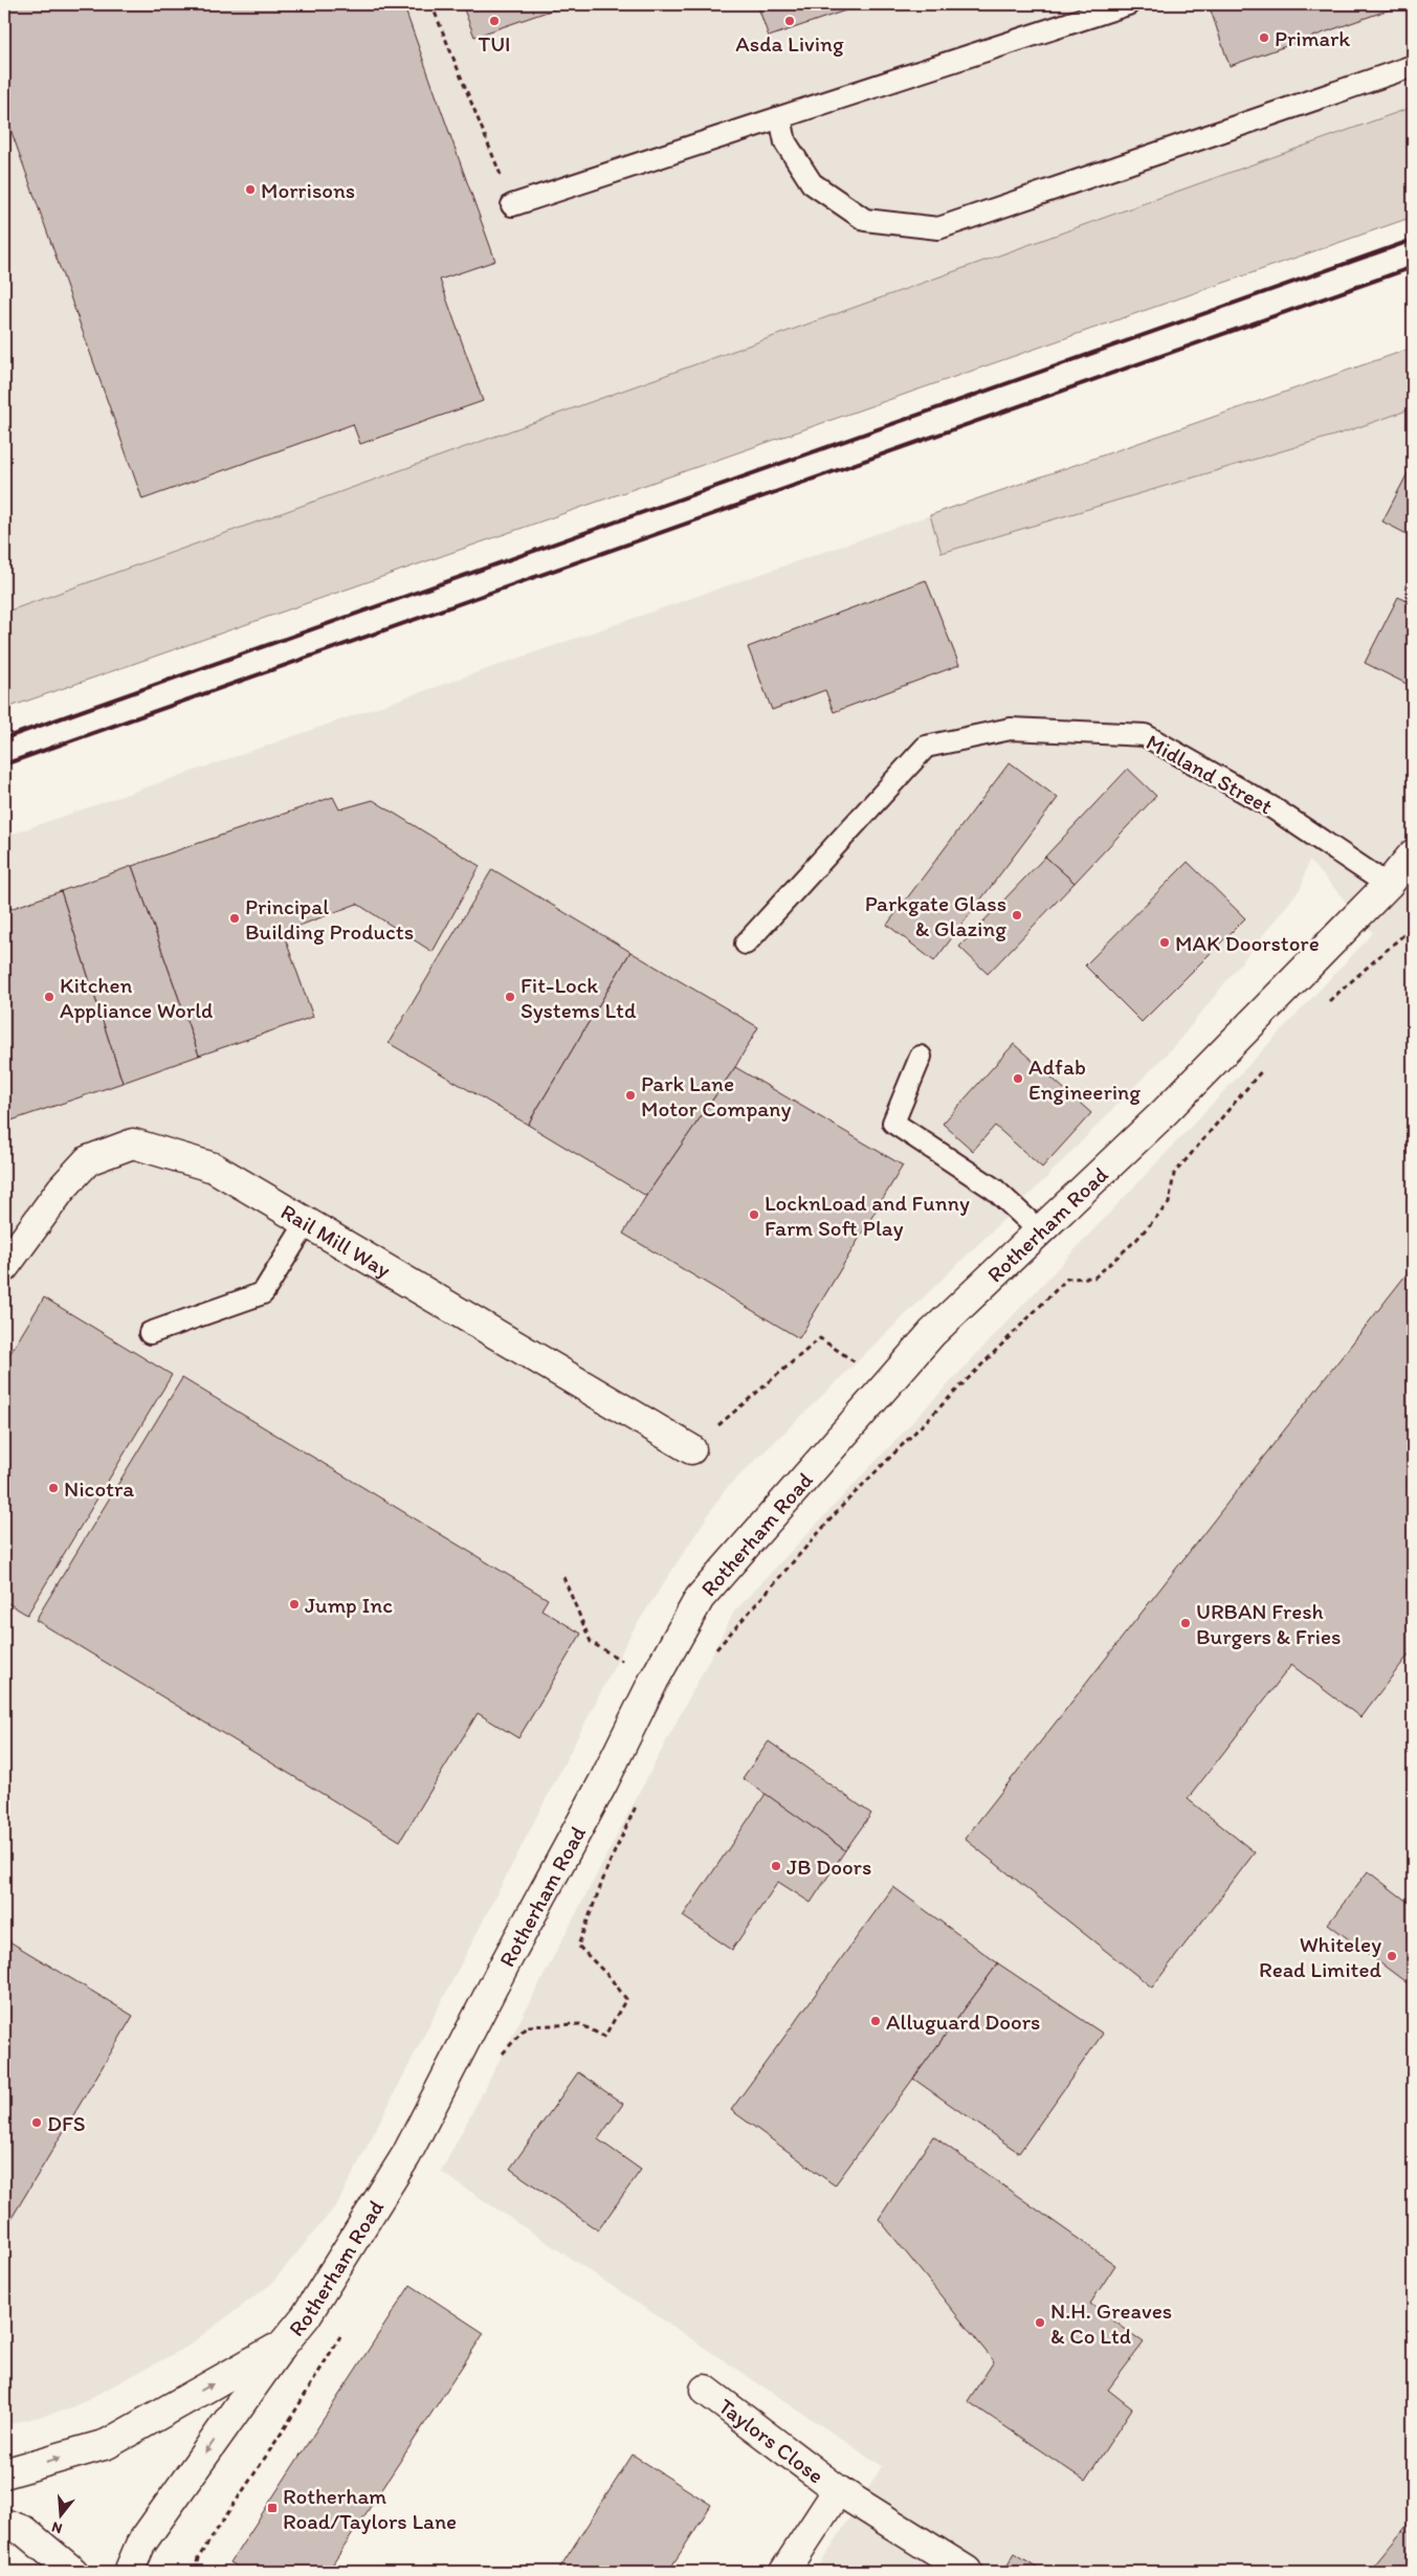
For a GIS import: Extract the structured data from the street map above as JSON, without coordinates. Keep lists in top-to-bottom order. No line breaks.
{"streets":{"main road":["Rotherham Road","Rail Mill Way","Taylors Close"],"lane":["Midland Street"]},"crossings":[["Midland Street","Rotherham Road"]],"places":{"other":["TUI","Asda Living","Primark","Morrisons","Parkgate Glass & Glazing","Principal Building Products","MAK Doorstore","Kitchen Appliance World","Fit-Lock Systems Ltd","Adfab Engineering","Park Lane Motor Company","LocknLoad and Funny Farm Soft Play","Nicotra","Jump Inc","URBAN Fresh Burgers & Fries","JB Doors","Whiteley Read Limited","Alluguard Doors","DFS","N.H. Greaves & Co Ltd"],"transit":["Rotherham Road/Taylors Lane"]},"north":"bottom"}
